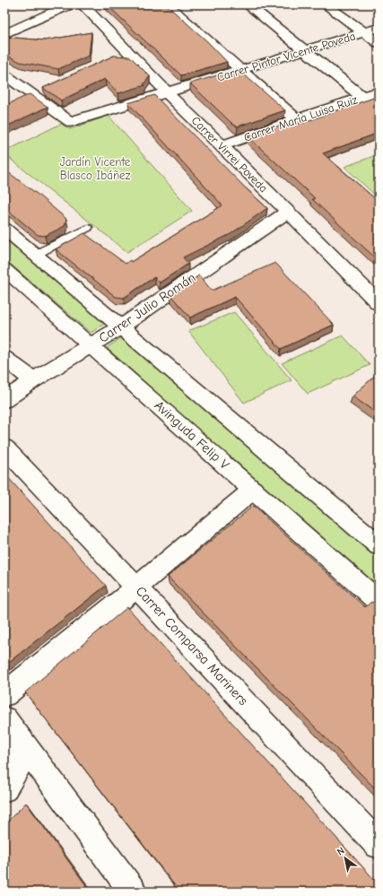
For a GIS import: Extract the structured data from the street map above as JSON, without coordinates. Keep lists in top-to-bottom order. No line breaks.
{"streets":{"street":["Carrer Pintor Vicente Poveda","Carrer María Luisa Ruiz","Carrer Virrei Poveda","Carrer Julio Román","Avinguda Felip V","Carrer Comparsa Mariners"]},"crossings":[["Carrer Pintor Vicente Poveda","Carrer Virrei Poveda"],["Carrer María Luisa Ruiz","Carrer Virrei Poveda"],["Carrer Virrei Poveda","Carrer Julio Román"],["Carrer Julio Román","Avinguda Felip V"]],"parks":["Jardín Vicente Blasco Ibáñez"],"north":"top left"}
